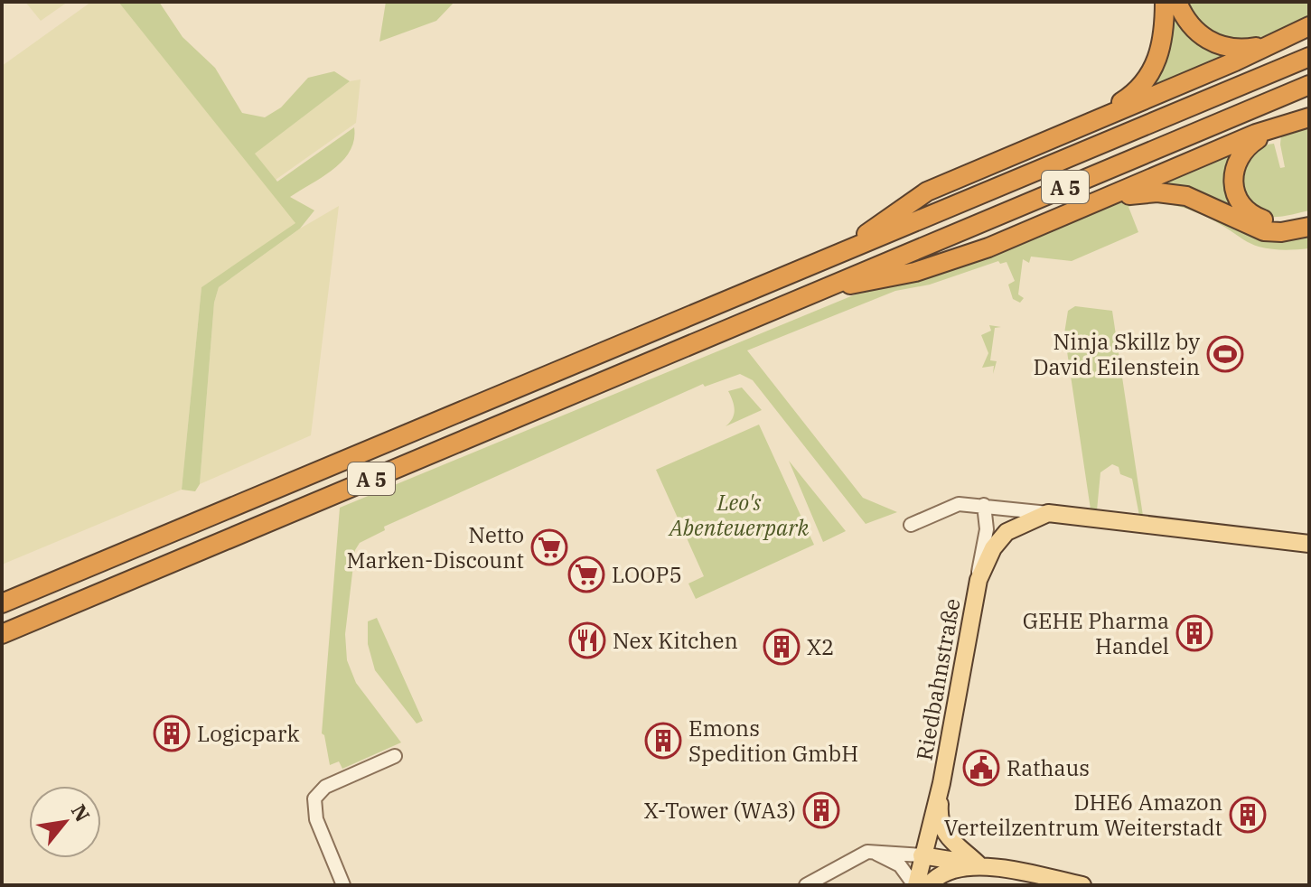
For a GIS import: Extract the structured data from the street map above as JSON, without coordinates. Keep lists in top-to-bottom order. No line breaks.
{"streets":{"highway":["A 5"],"main road":["Riedbahnstraße"]},"parks":["Leo's Abenteuerpark"],"places":{"sports":["Ninja Skillz by David Eilenstein"],"supermarket":["Netto Marken-Discount","LOOP5"],"building":["GEHE Pharma Handel","X2","Logicpark","Emons Spedition GmbH","X-Tower (WA3)","DHE6 Amazon Verteilzentrum Weiterstadt"],"restaurant":["Nex Kitchen"],"public building":["Rathaus"]},"north":"top right"}
